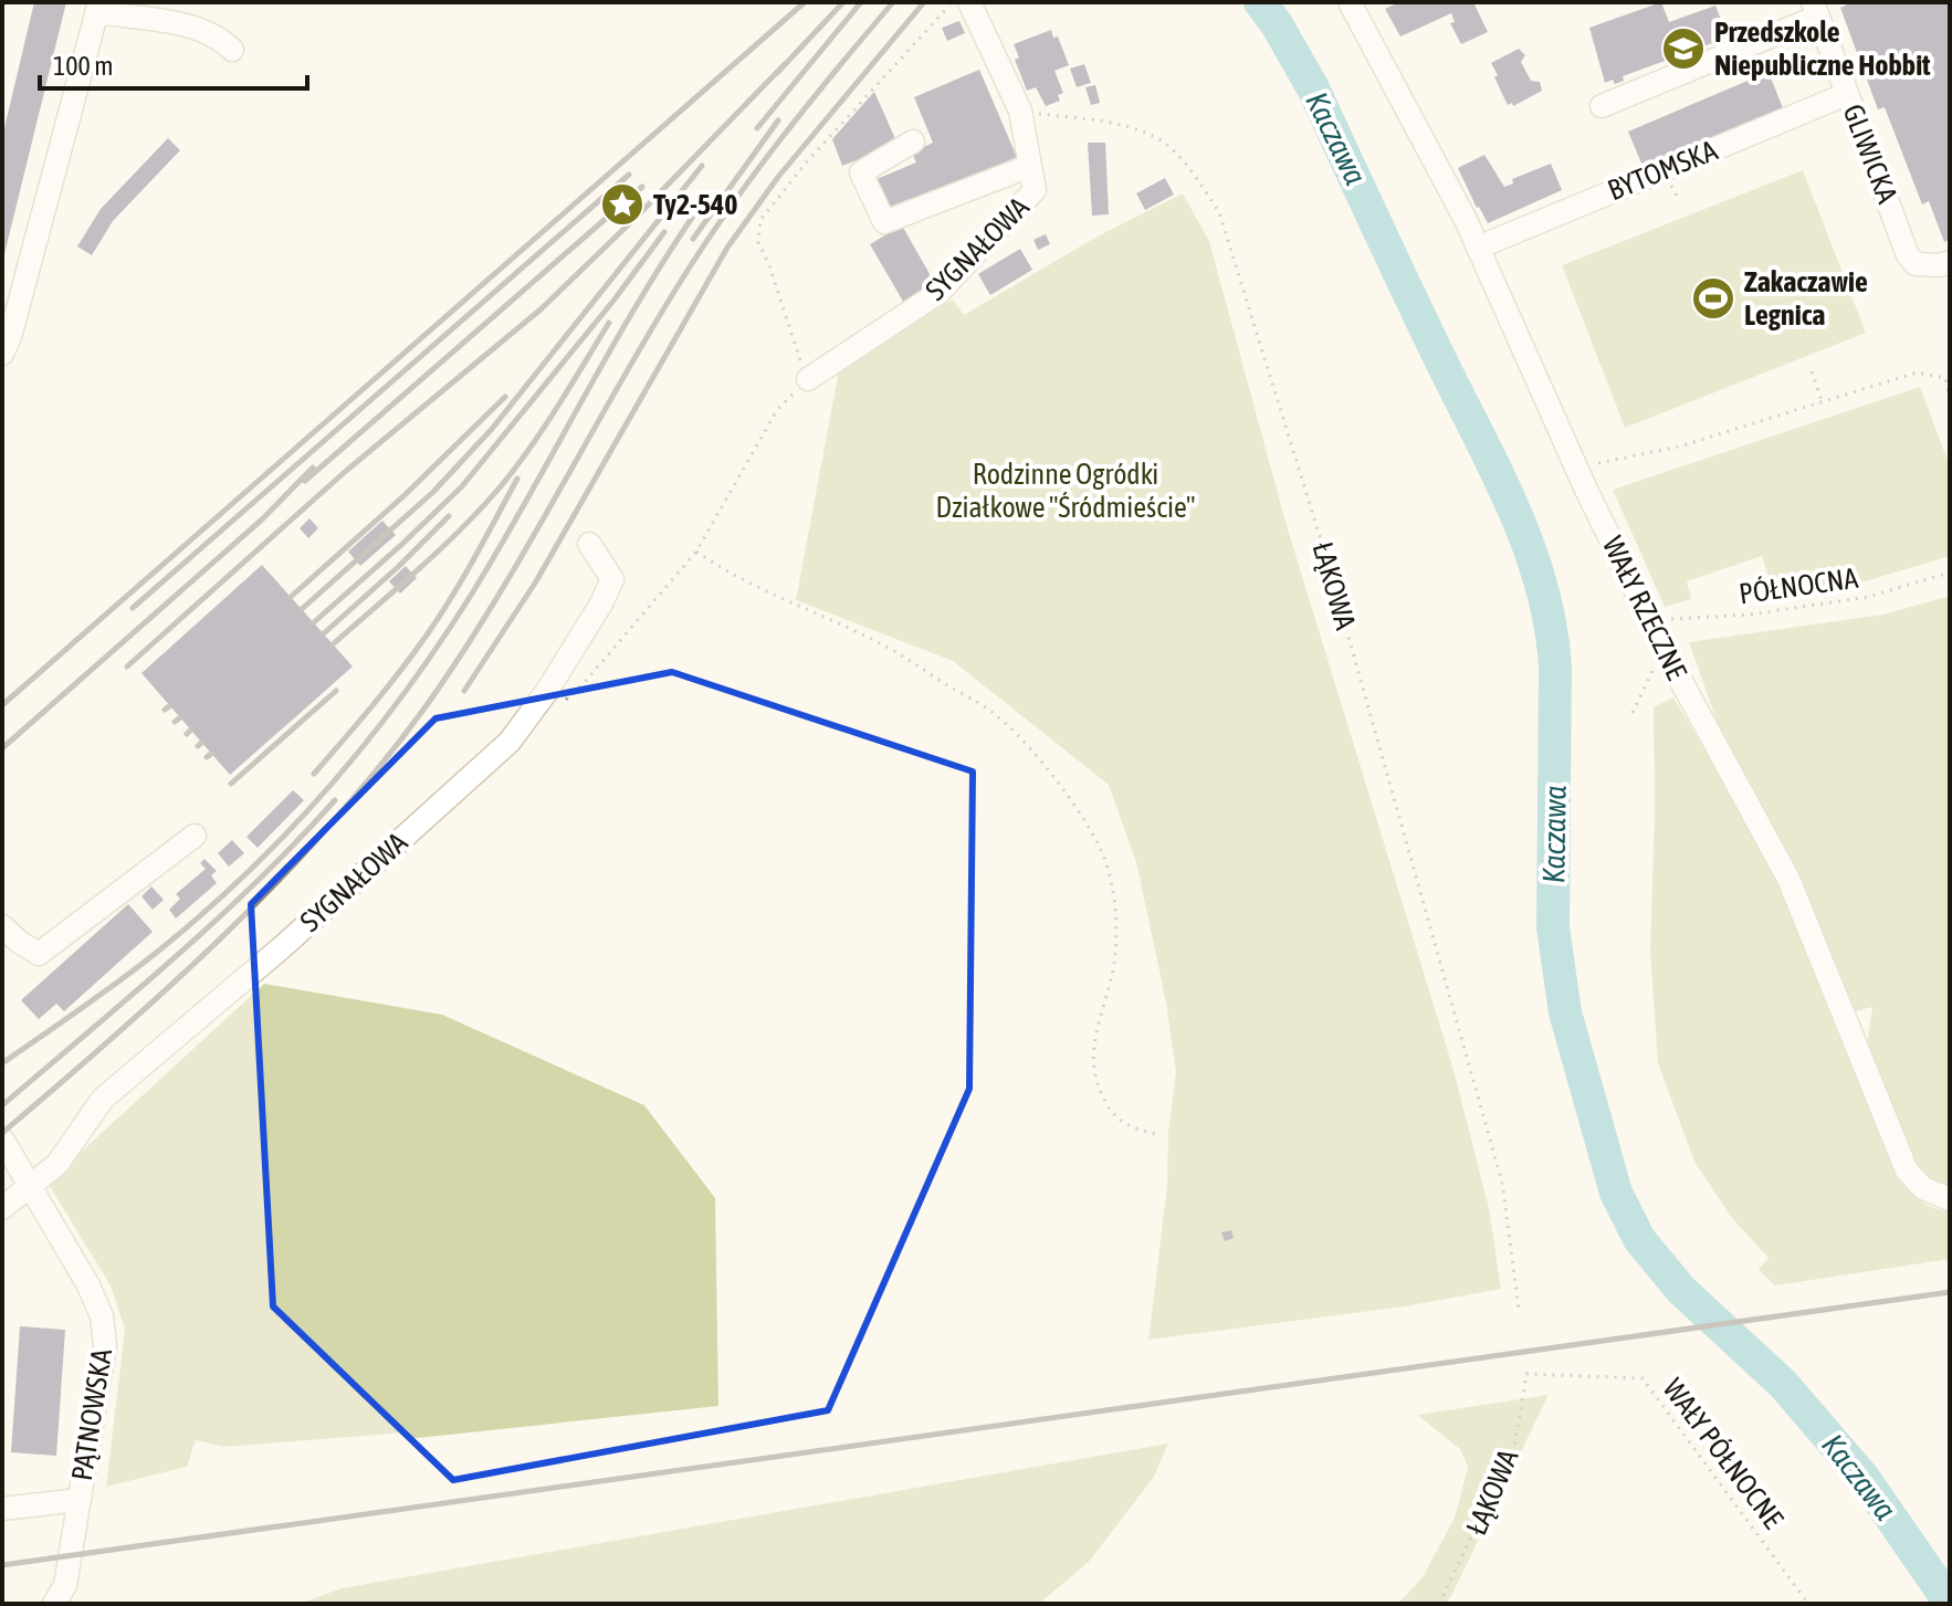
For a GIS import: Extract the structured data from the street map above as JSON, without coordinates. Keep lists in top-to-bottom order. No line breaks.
{"streets":{"street":["GLIWICKA","BYTOMSKA","SYGNAŁOWA","WAŁY RZECZNE","PĄTNOWSKA"],"path":["ŁĄKOWA","PÓŁNOCNA","WAŁY PÓŁNOCNE"]},"crossings":[["GLIWICKA","BYTOMSKA"],["BYTOMSKA","WAŁY RZECZNE"],["SYGNAŁOWA","ŁĄKOWA"],["SYGNAŁOWA","PĄTNOWSKA"],["ŁĄKOWA","WAŁY PÓŁNOCNE"],["PÓŁNOCNA","WAŁY RZECZNE"]],"water":["Kaczawa"],"parks":["Rodzinne Ogródki Działkowe \"Śródmieście\""],"places":{"school or university":["Przedszkole Niepubliczne Hobbit"],"place":["Ty2-540"],"sports":["Zakaczawie Legnica"]},"scale_bar":"100 m"}
